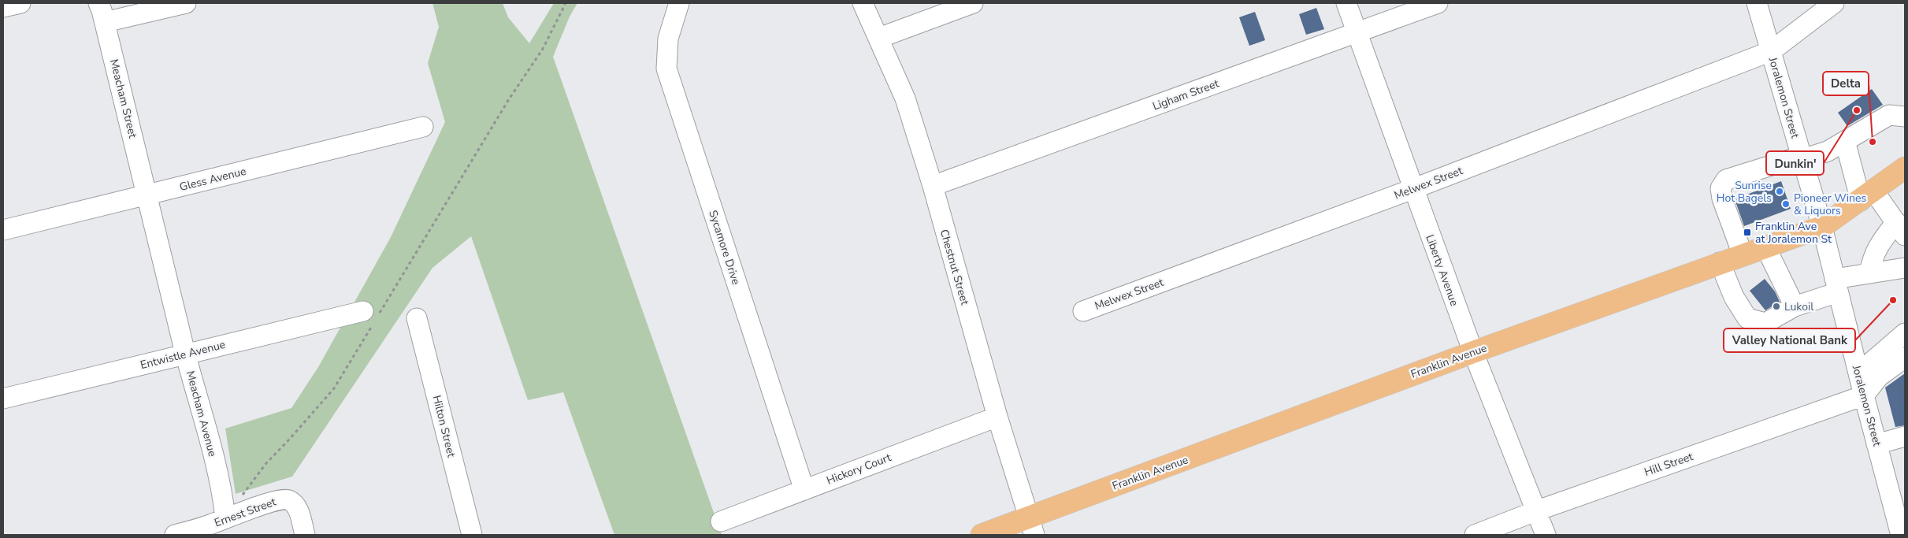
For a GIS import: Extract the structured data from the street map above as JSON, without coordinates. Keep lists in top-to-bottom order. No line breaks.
{"streets":{"main road":["Franklin Avenue"],"street":["Ligham Street","Joralemon Street","Meacham Street","Gless Avenue","Melwex Street","Sycamore Drive","Chestnut Street","Liberty Avenue","Entwistle Avenue","Meacham Avenue","Hilton Street","Hill Street","Hickory Court","Ernest Street"]},"crossings":[["Ligham Street","Chestnut Street"],["Ligham Street","Liberty Avenue"],["Joralemon Street","Melwex Street"],["Joralemon Street","Franklin Avenue"],["Joralemon Street","Hill Street"],["Meacham Street","Gless Avenue"],["Meacham Street","Meacham Avenue"],["Gless Avenue","Meacham Avenue"],["Melwex Street","Liberty Avenue"],["Sycamore Drive","Hickory Court"],["Chestnut Street","Franklin Avenue"],["Chestnut Street","Hickory Court"],["Liberty Avenue","Franklin Avenue"],["Liberty Avenue","Hill Street"],["Entwistle Avenue","Meacham Avenue"],["Meacham Avenue","Ernest Street"]],"places":{"other":["Dunkin'","Delta","Sunrise Hot Bagels","Pioneer Wines & Liquors","Valley National Bank","Lukoil"],"transit":["Franklin Ave at Joralemon St"]}}
